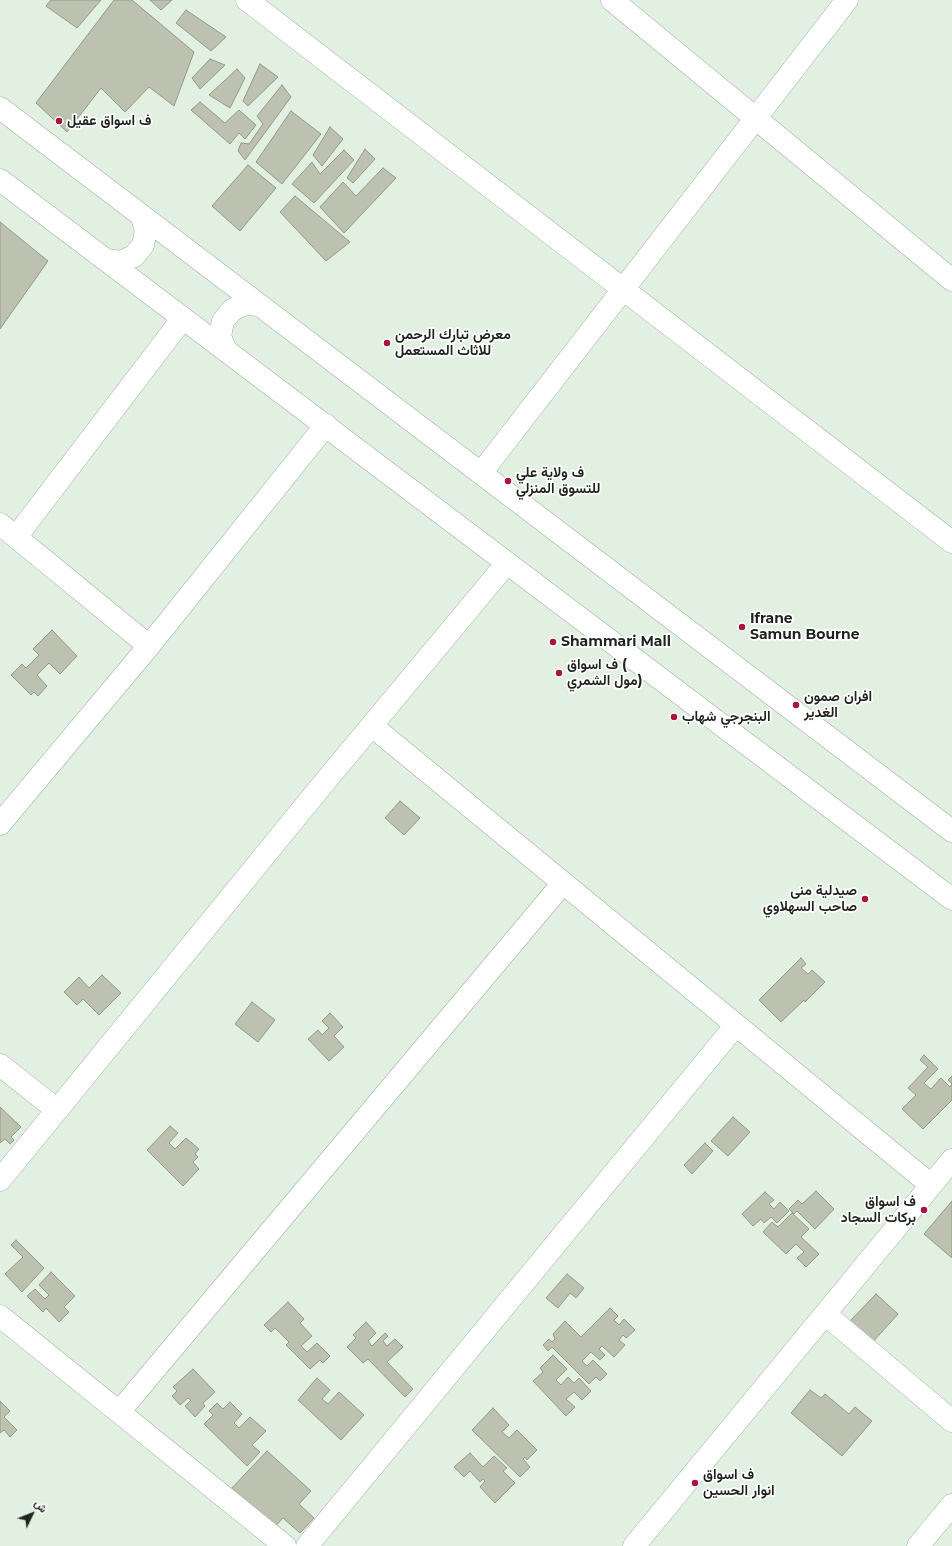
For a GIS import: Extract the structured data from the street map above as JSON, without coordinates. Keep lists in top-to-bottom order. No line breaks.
{"places":["ف اسواق عقيل","معرض تبارك الرحمن للاثاث المستعمل","ف ولاية علي للتسوق المنزلي","Ifrane Samun Bourne","Shammari Mall","ف اسواق ( مول الشمري)","افران صمون الغدير","البنجرجي شهاب","صيدلية منى صاحب السهلاوي","ف اسواق بركات السجاد","ف اسواق انوار الحسين"],"north":"top right"}
